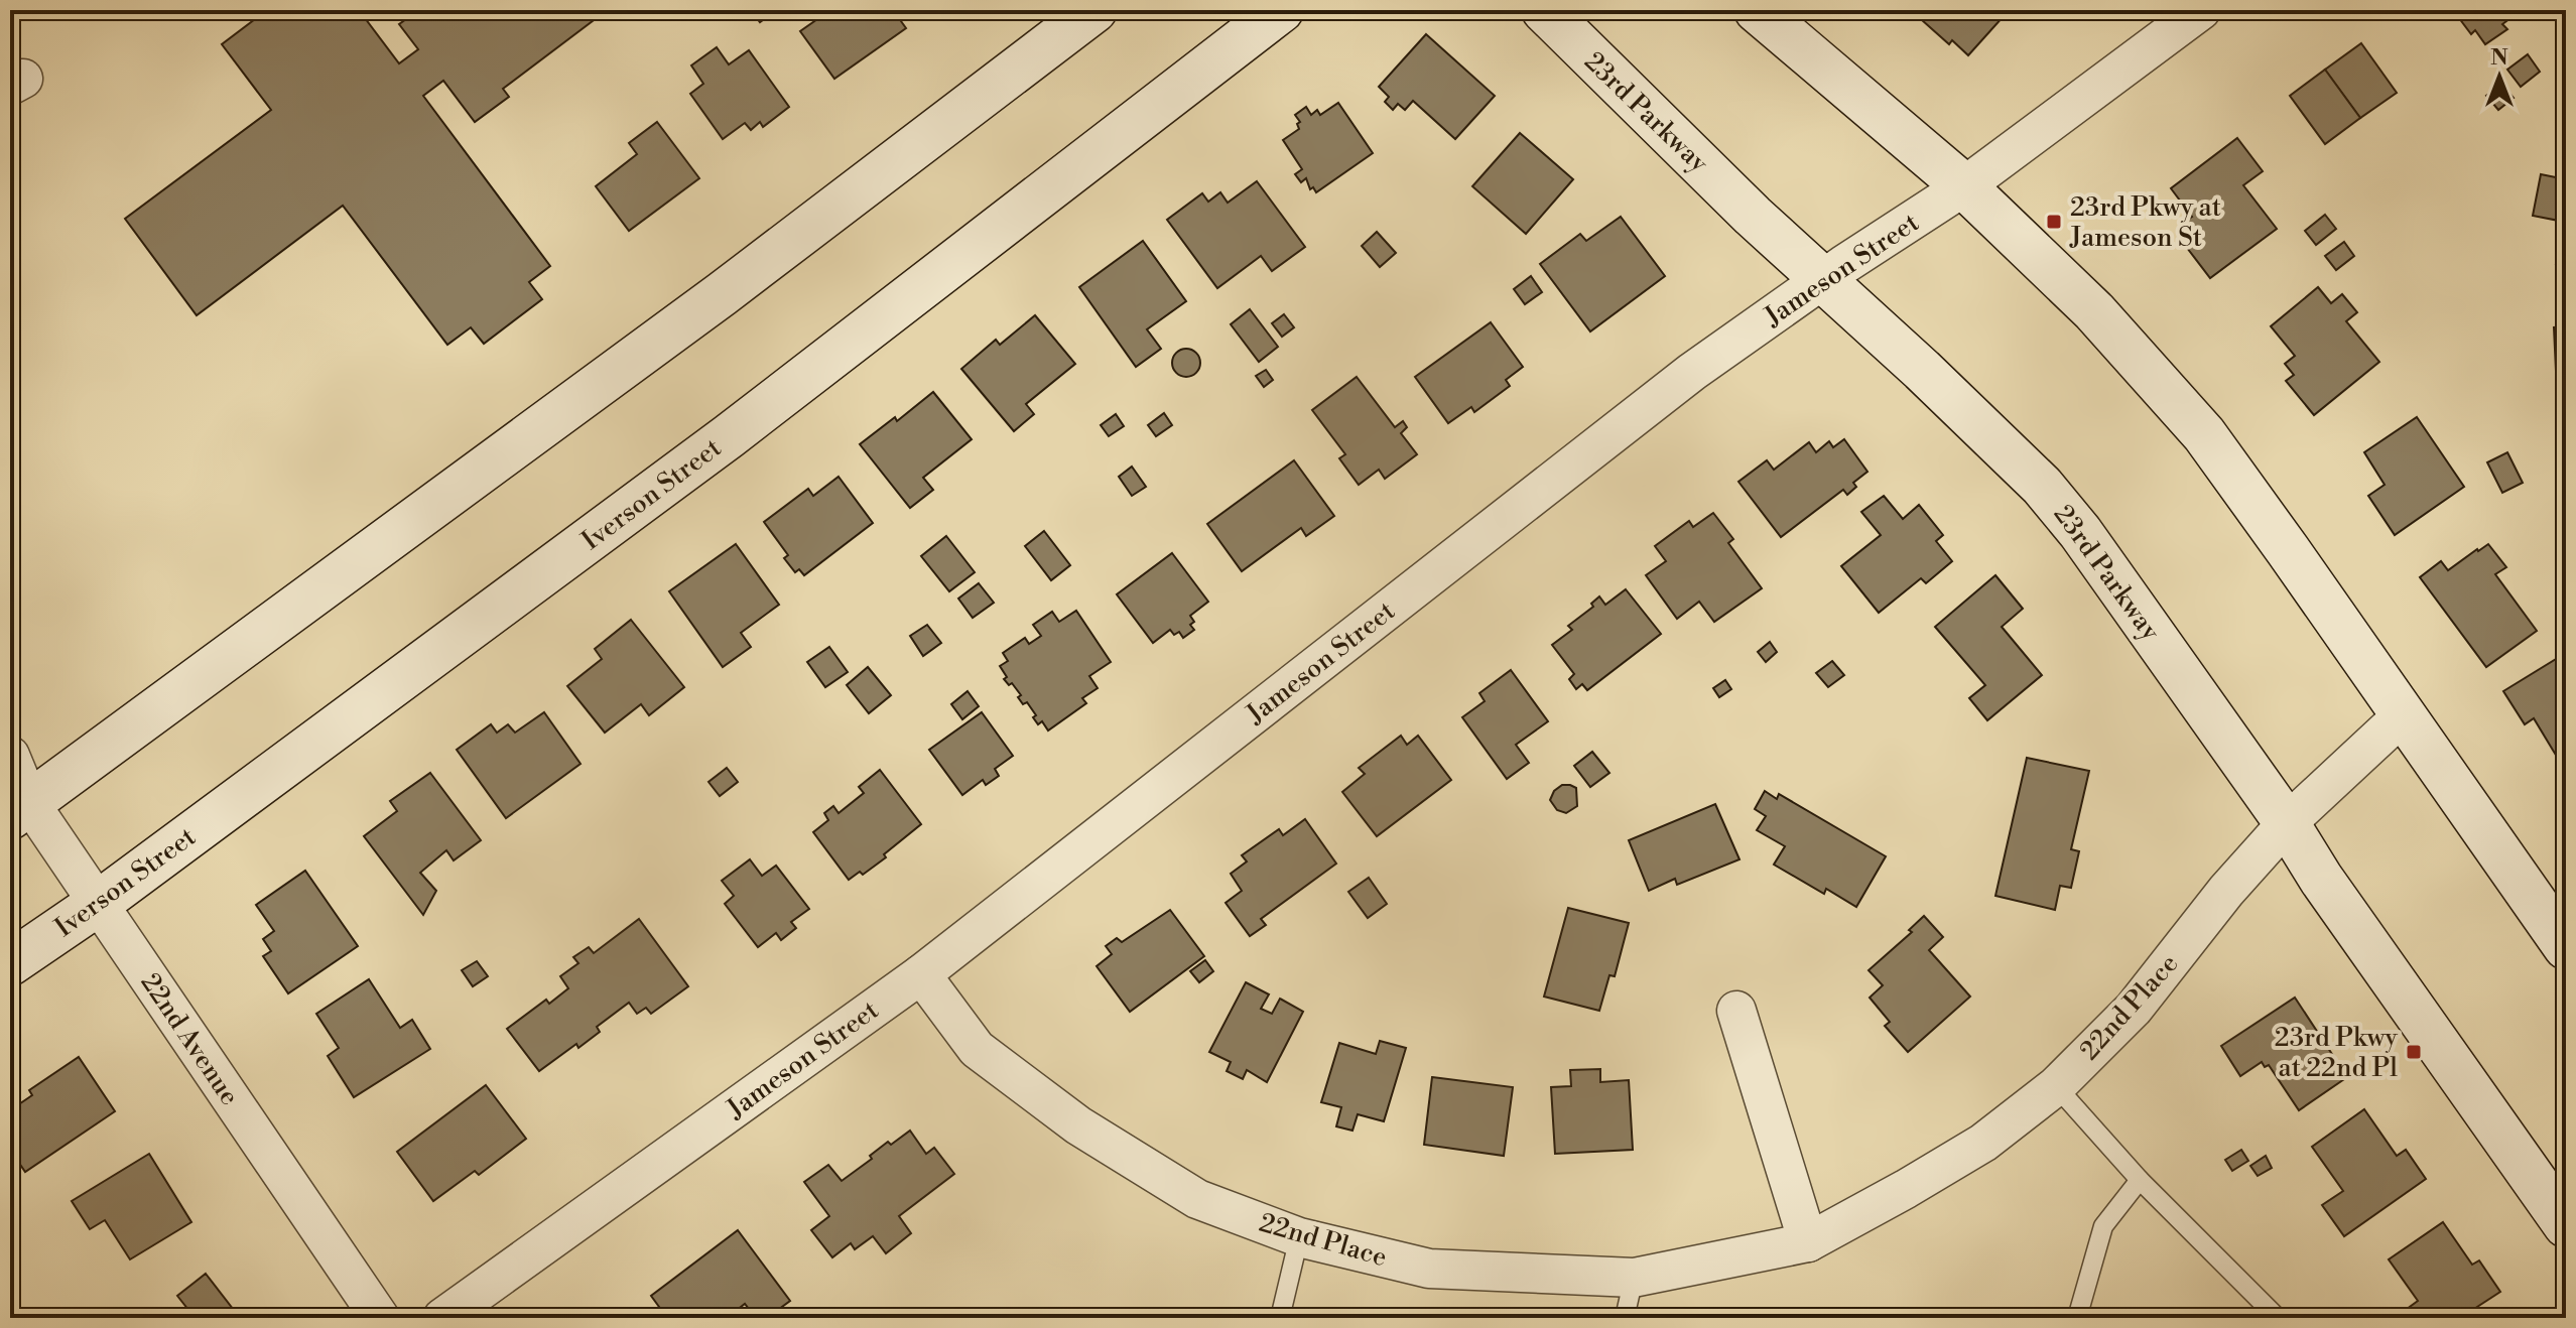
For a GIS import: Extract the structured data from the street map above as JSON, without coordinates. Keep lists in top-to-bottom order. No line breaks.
{"streets":{"main road":["23rd Parkway","Iverson Street"],"street":["Jameson Street","22nd Place","22nd Avenue"]},"crossings":[["23rd Parkway","Jameson Street"],["23rd Parkway","22nd Place"],["Jameson Street","22nd Place"],["Iverson Street","22nd Avenue"]],"places":{"transit":["23rd Pkwy at Jameson St","23rd Pkwy at 22nd Pl"]},"north":"top"}
